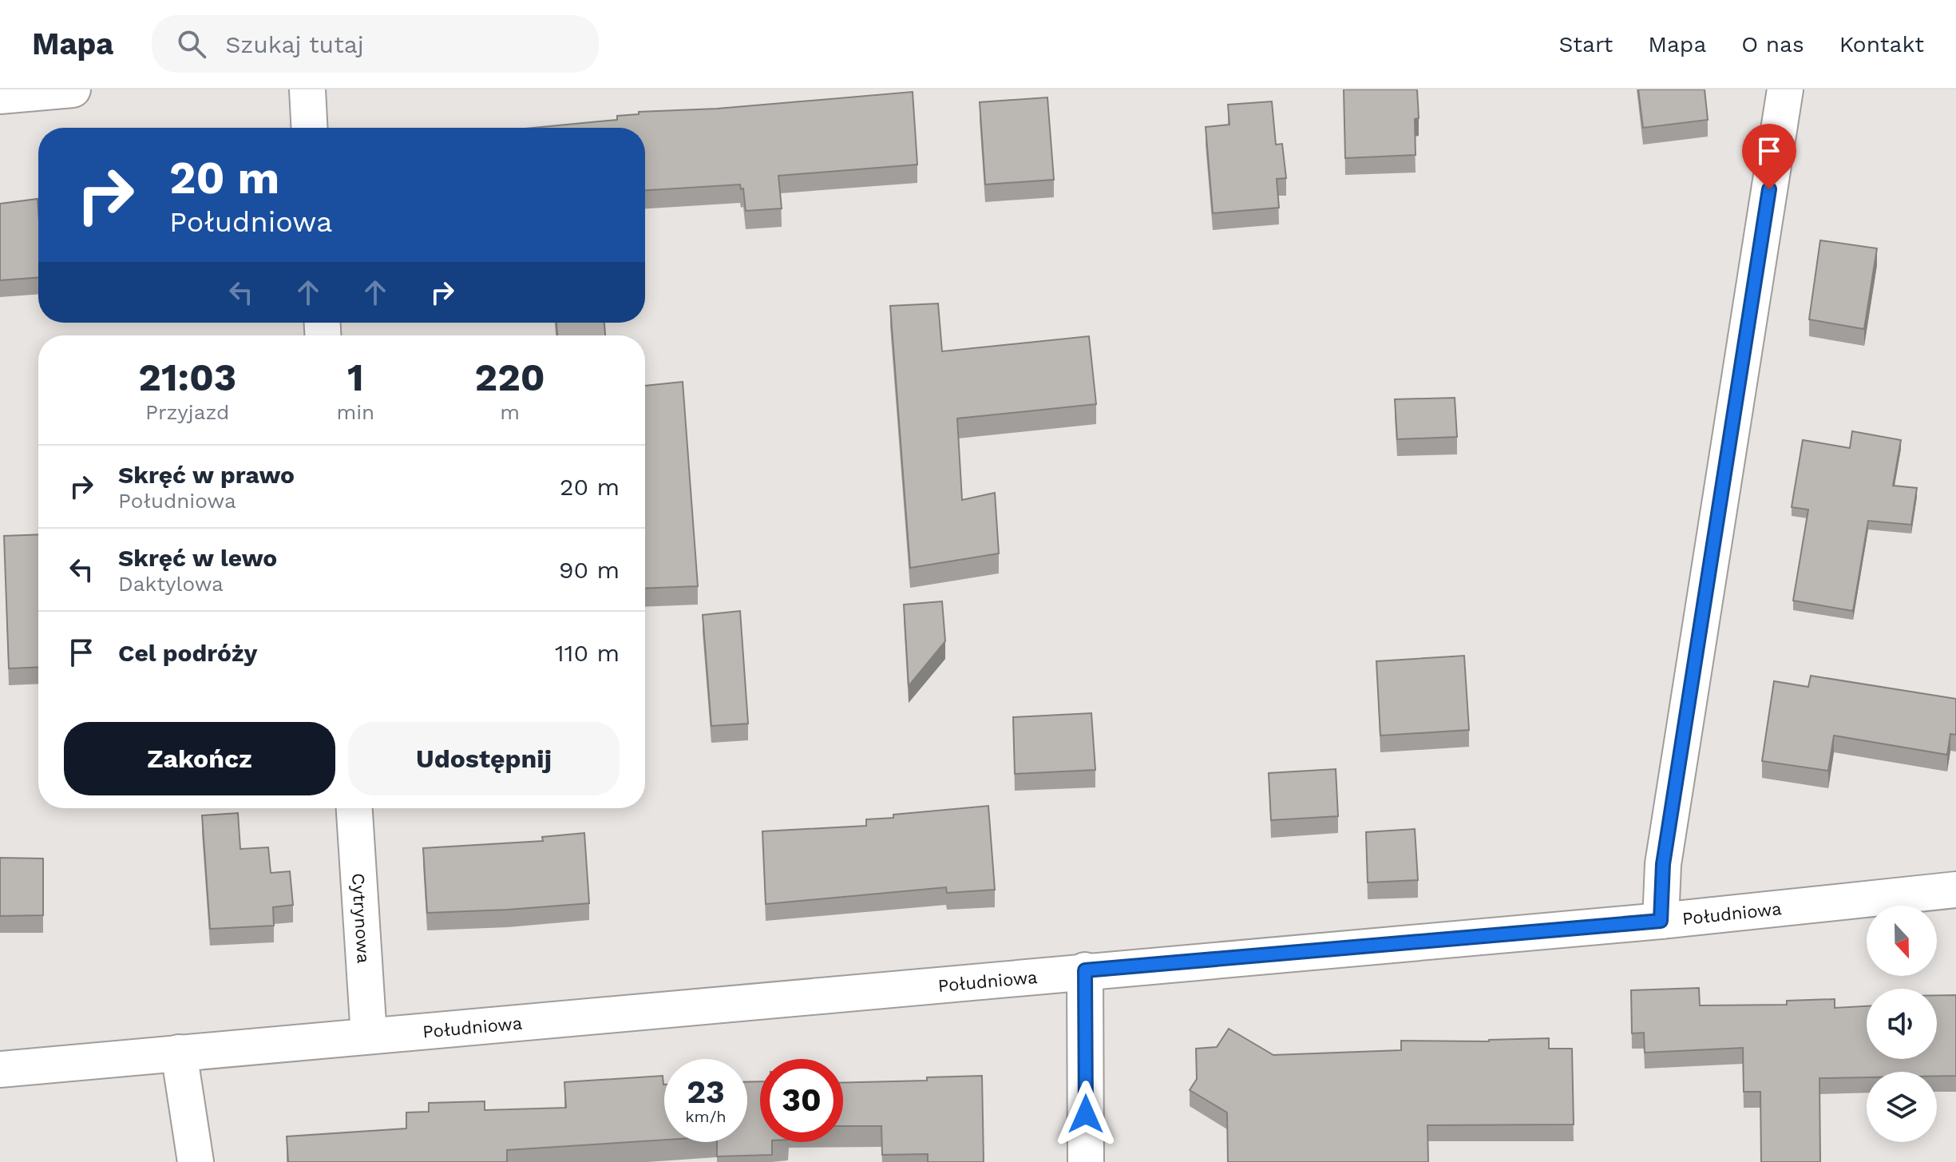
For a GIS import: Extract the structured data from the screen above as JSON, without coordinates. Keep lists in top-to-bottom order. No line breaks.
{"streets":{"street":["Południowa","Cytrynowa"]},"crossings":[["Południowa","Cytrynowa"]],"north":"bottom","page":{"header":"Mapa","search":"Szukaj tutaj","nav":["Start","Mapa","O nas","Kontakt"],"turn":["20 m","Południowa"],"eta":["21:03","Przyjazd","1","min","220","m"],"list":[{"name":"Skręć w prawo","note":"Południowa","value":"20 m"},{"name":"Skręć w lewo","note":"Daktylowa","value":"90 m"},{"name":"Cel podróży","value":"110 m"}],"buttons":["Zakończ","Udostępnij"],"speed":"23 km/h","limit":"30"}}
